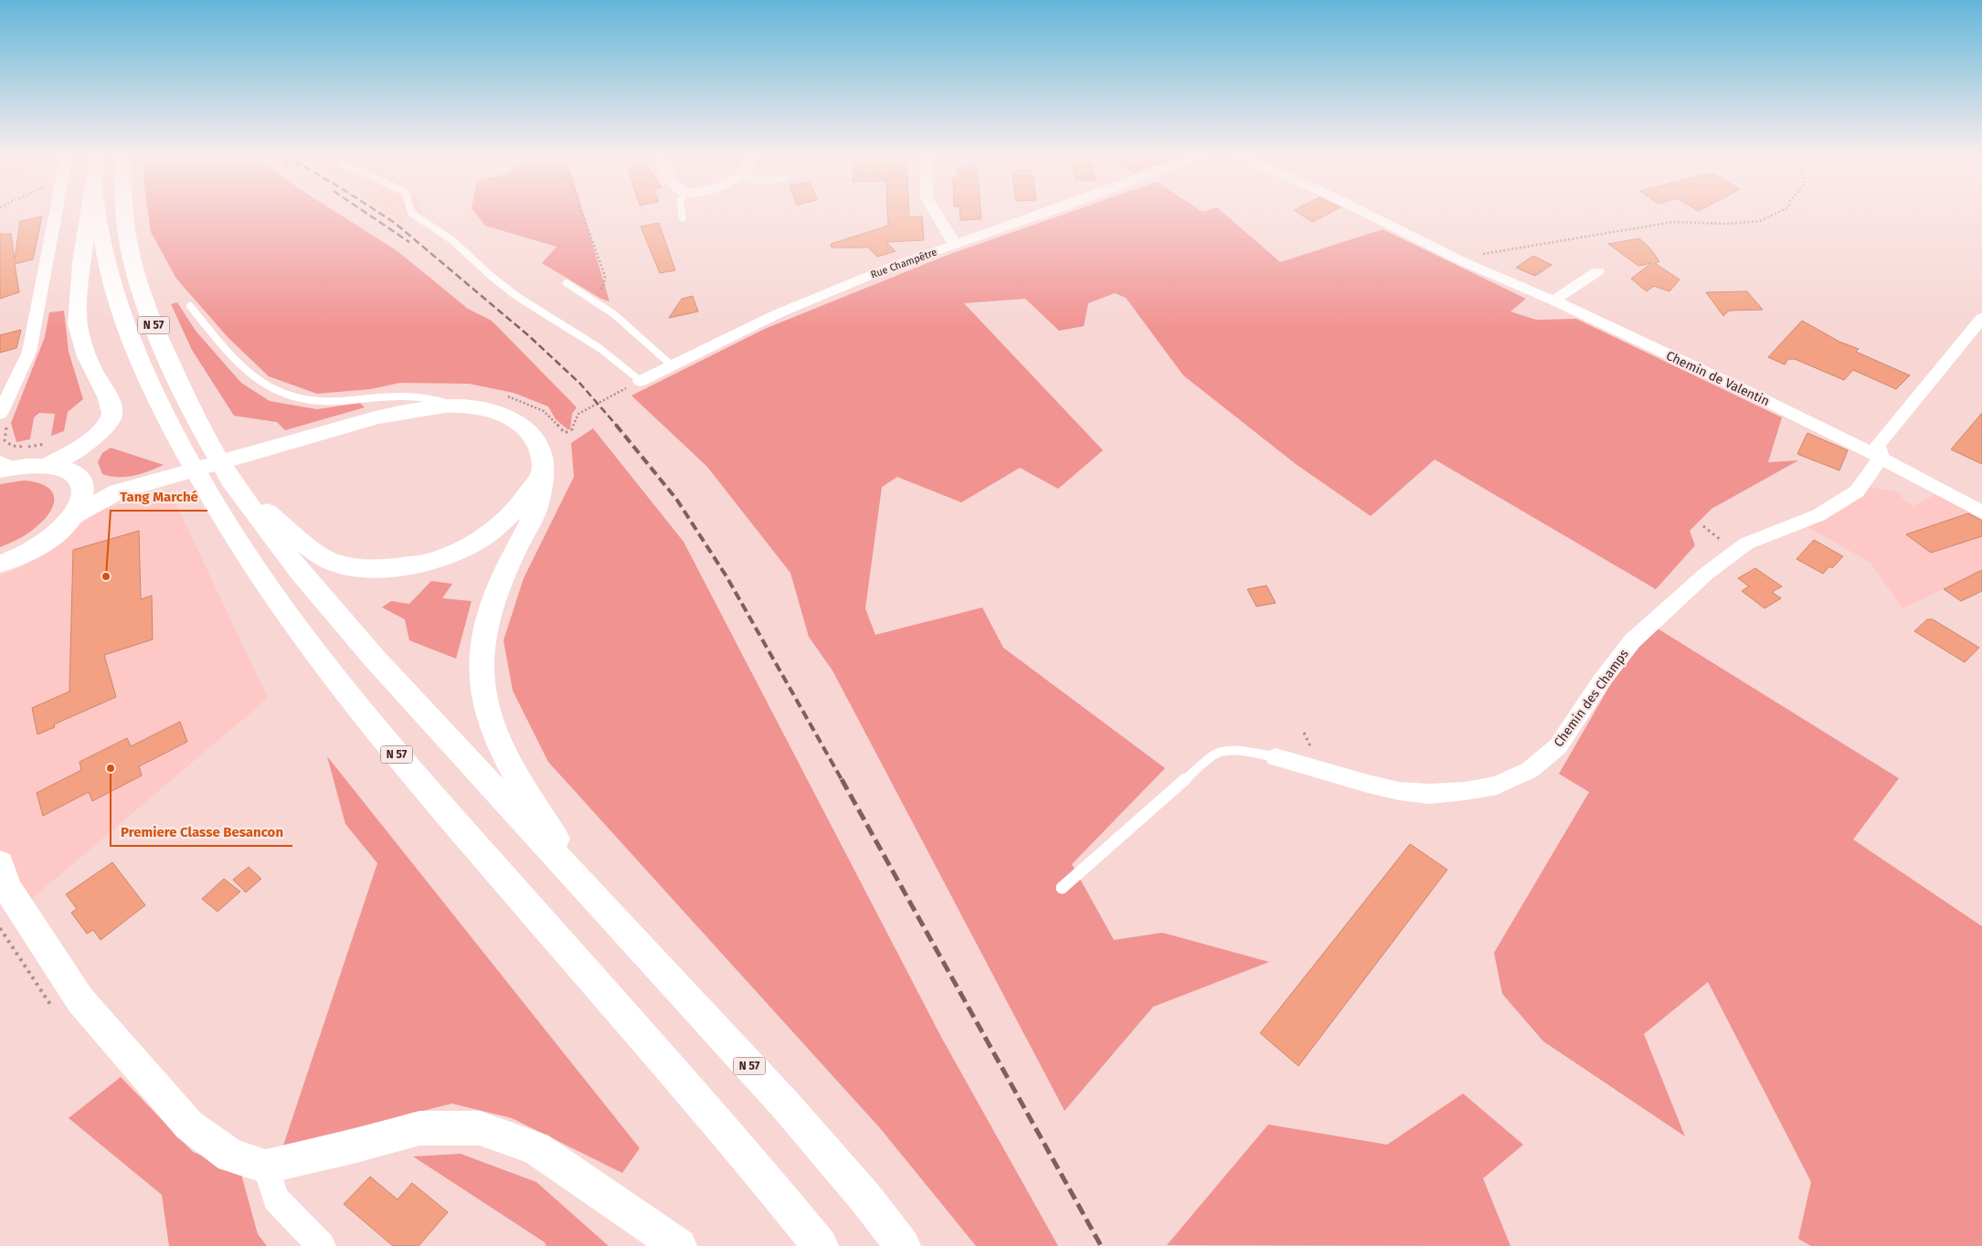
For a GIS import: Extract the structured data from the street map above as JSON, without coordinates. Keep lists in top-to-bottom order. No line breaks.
{"streets":{"main road":["N 57"],"street":["Rue Champêtre","Chemin de Valentin","Chemin des Champs"]},"crossings":[["Chemin de Valentin","Chemin des Champs"]],"places":["Tang Marché","Premiere Classe Besancon"]}
